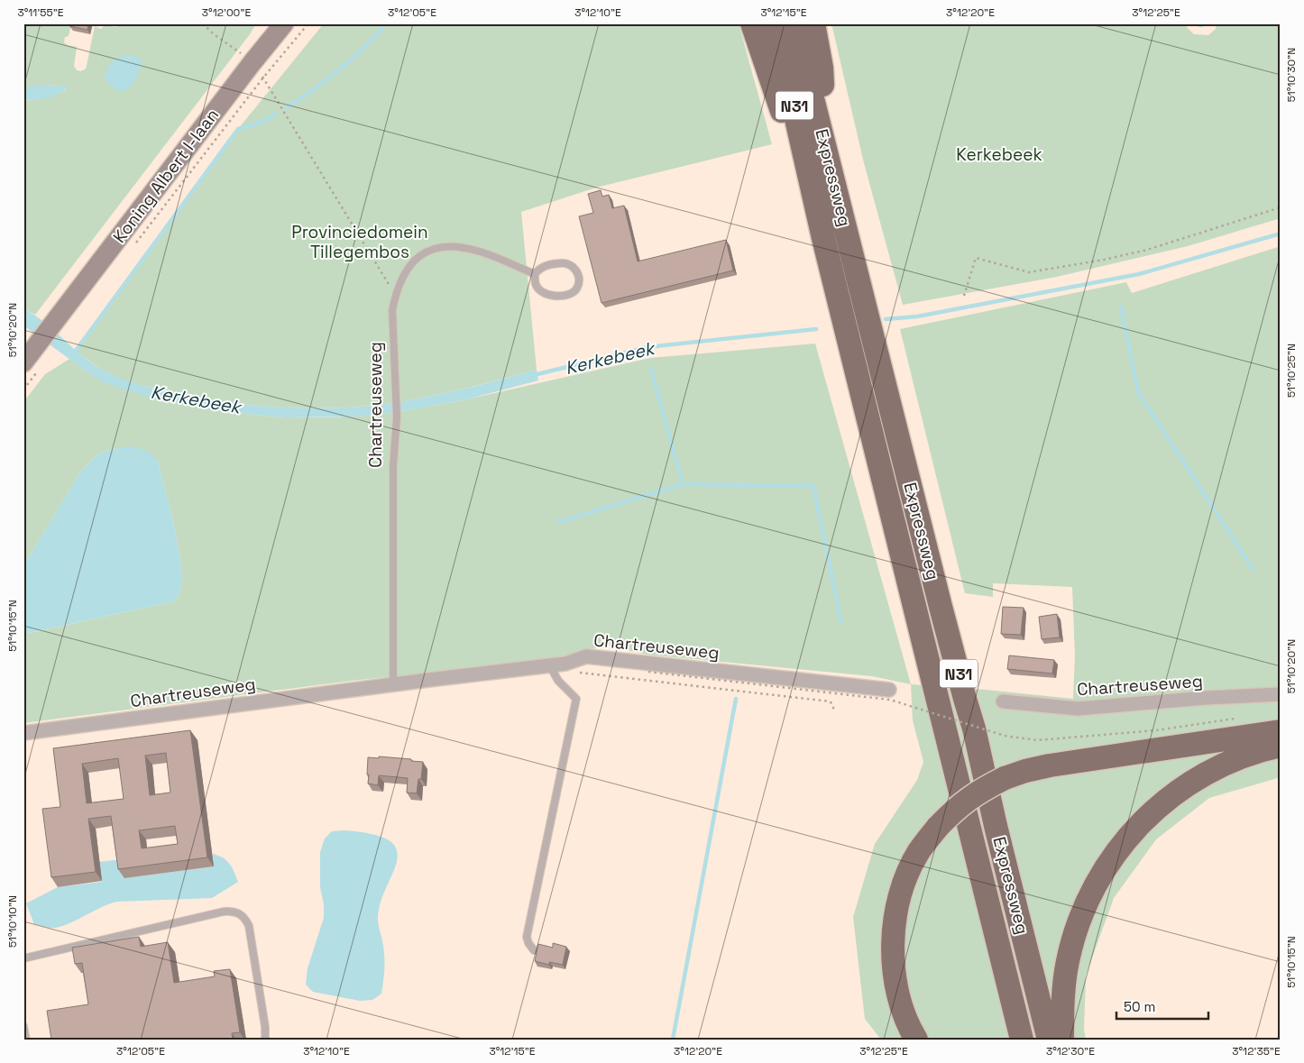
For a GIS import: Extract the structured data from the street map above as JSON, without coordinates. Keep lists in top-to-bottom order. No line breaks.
{"streets":{"highway":["N31","Expressweg"],"main road":["Koning Albert I-laan"],"street":["Chartreuseweg"]},"crossings":[["N31","Expressweg"]],"water":["Kerkebeek"],"parks":["Kerkebeek","Provinciedomein Tillegembos"],"scale_bar":"50 m","coordinates":["3°11'55\"E","3°12'00\"E","3°12'05\"E","3°12'10\"E","3°12'15\"E","3°12'20\"E","3°12'25\"E","51°10'30\"N","51°10'20\"N","51°10'25\"N","51°10'15\"N","51°10'10\"N","3°12'30\"E","3°12'35\"E"]}
